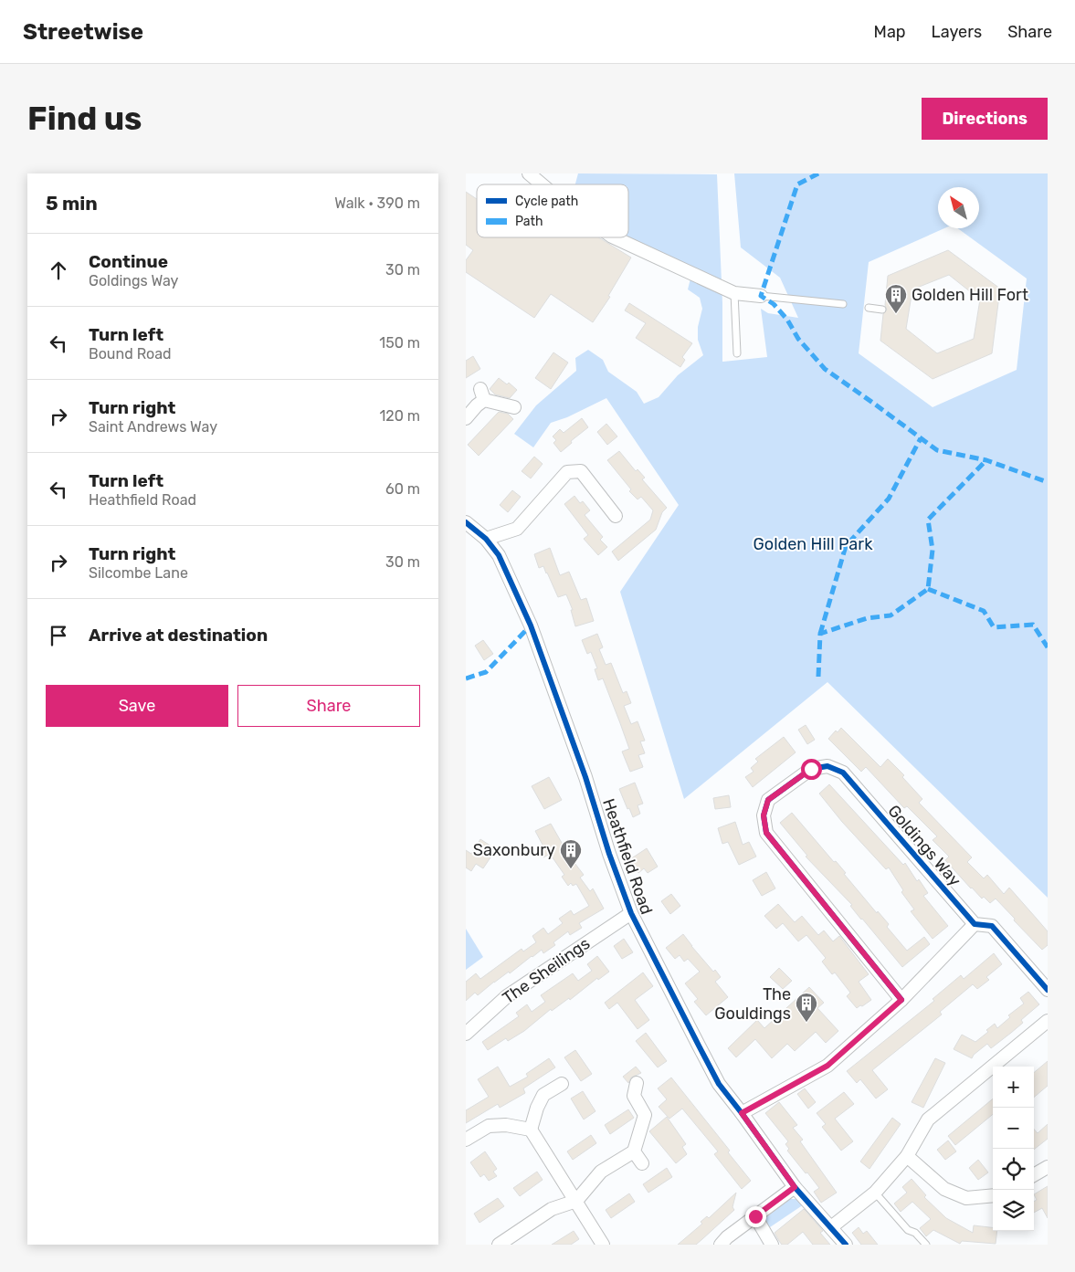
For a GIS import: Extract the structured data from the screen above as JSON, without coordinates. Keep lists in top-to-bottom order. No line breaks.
{"streets":{"street":["Goldings Way","Heathfield Road","The Sheilings"]},"crossings":[["Heathfield Road","The Sheilings"]],"parks":["Golden Hill Park"],"places":{"building":["Golden Hill Fort","Saxonbury","The Gouldings"]},"legend":["Cycle path","Path"],"north":"top left","page":{"header":"Streetwise","nav":["Map","Layers","Share"],"buttons":["Directions",["Save","Share"]],"title":"Find us","heading":["5 min","Walk · 390 m"],"list":[["Continue","Goldings Way","30 m"],["Turn left","Bound Road","150 m"],["Turn right","Saint Andrews Way","120 m"],["Turn left","Heathfield Road","60 m"],["Turn right","Silcombe Lane","30 m"],"Arrive at destination"],"map_buttons":["+","−"]}}
